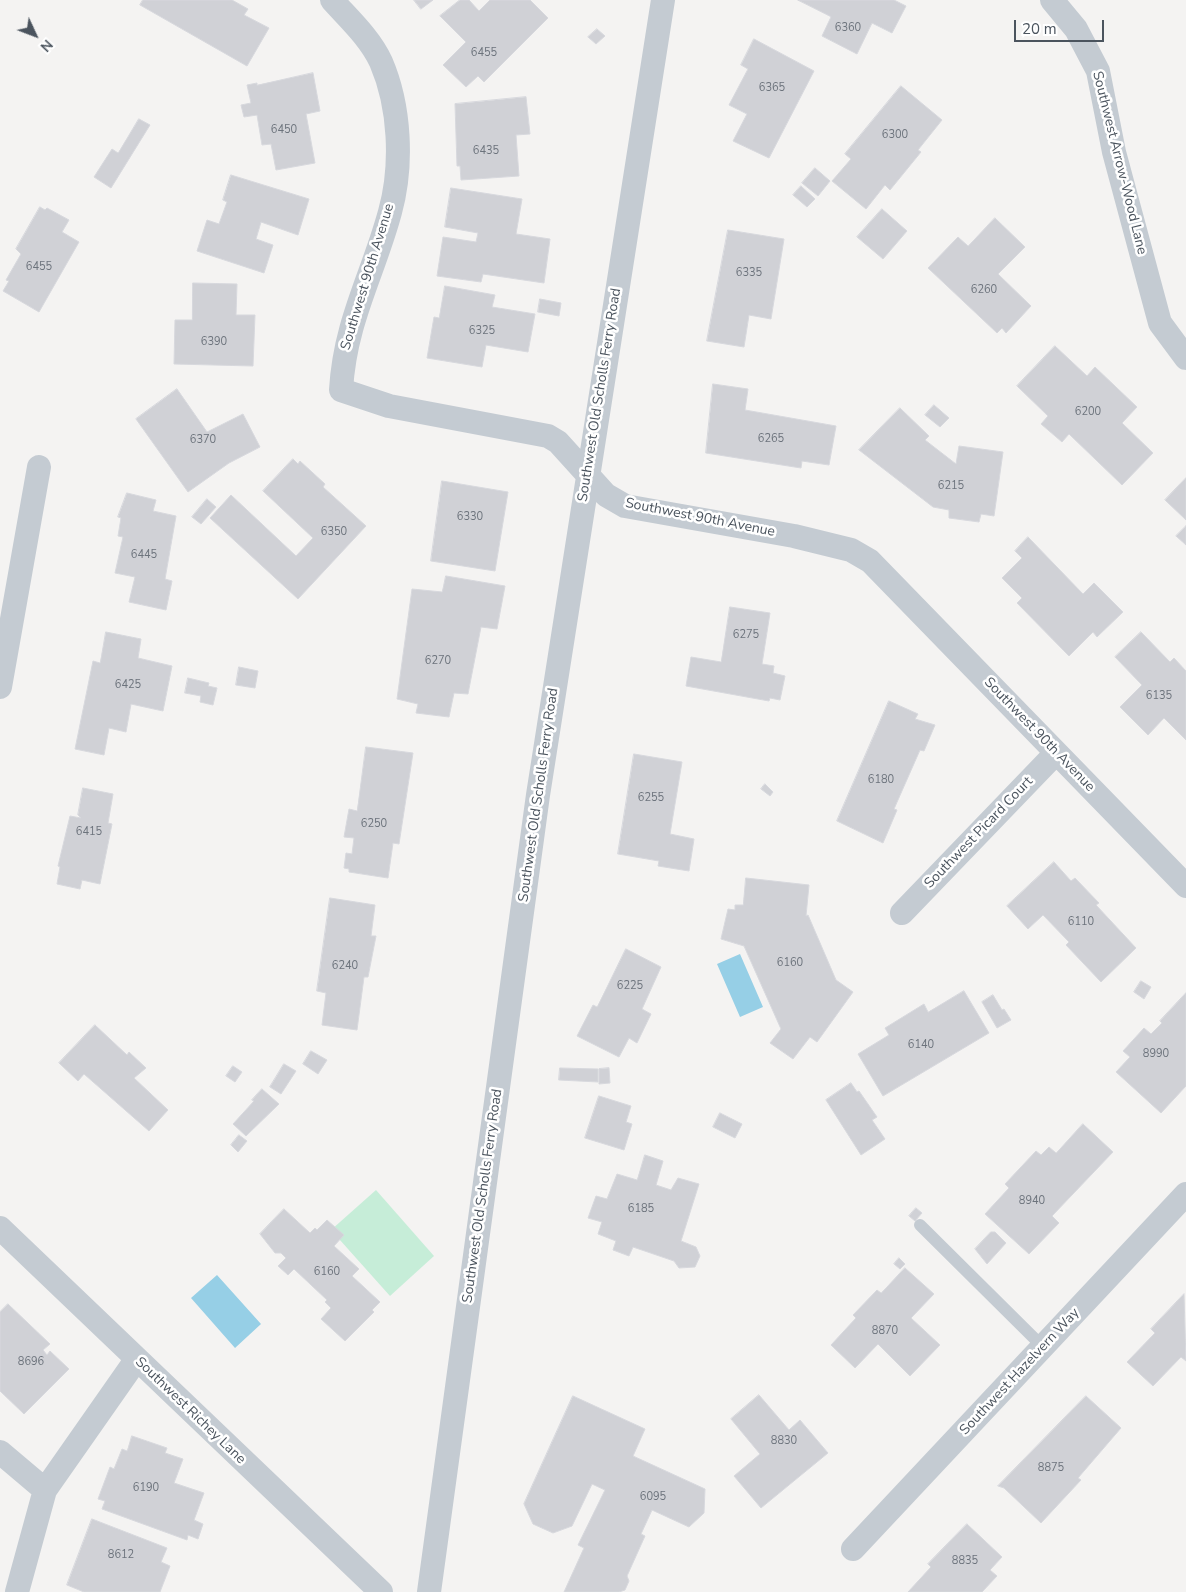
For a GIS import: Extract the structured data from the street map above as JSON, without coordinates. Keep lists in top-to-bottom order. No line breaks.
{"streets":{"street":["Southwest Arrow-Wood Lane","Southwest 90th Avenue","Southwest Old Scholls Ferry Road","Southwest Picard Court","Southwest Hazelvern Way","Southwest Richey Lane"]},"crossings":[["Southwest 90th Avenue","Southwest Old Scholls Ferry Road"],["Southwest 90th Avenue","Southwest Picard Court"]],"house_numbers":["6360","6455","6365","6450","6300","6435","6455","6335","6260","6325","6390","6200","6265","6370","6215","6330","6350","6445","6275","6270","6425","6135","6180","6255","6250","6415","6110","6160","6240","6225","6140","8990","8940","6185","6160","8870","8696","8830","8875","6190","6095","8612","8835"],"scale_bar":"20 m","north":"bottom right"}
